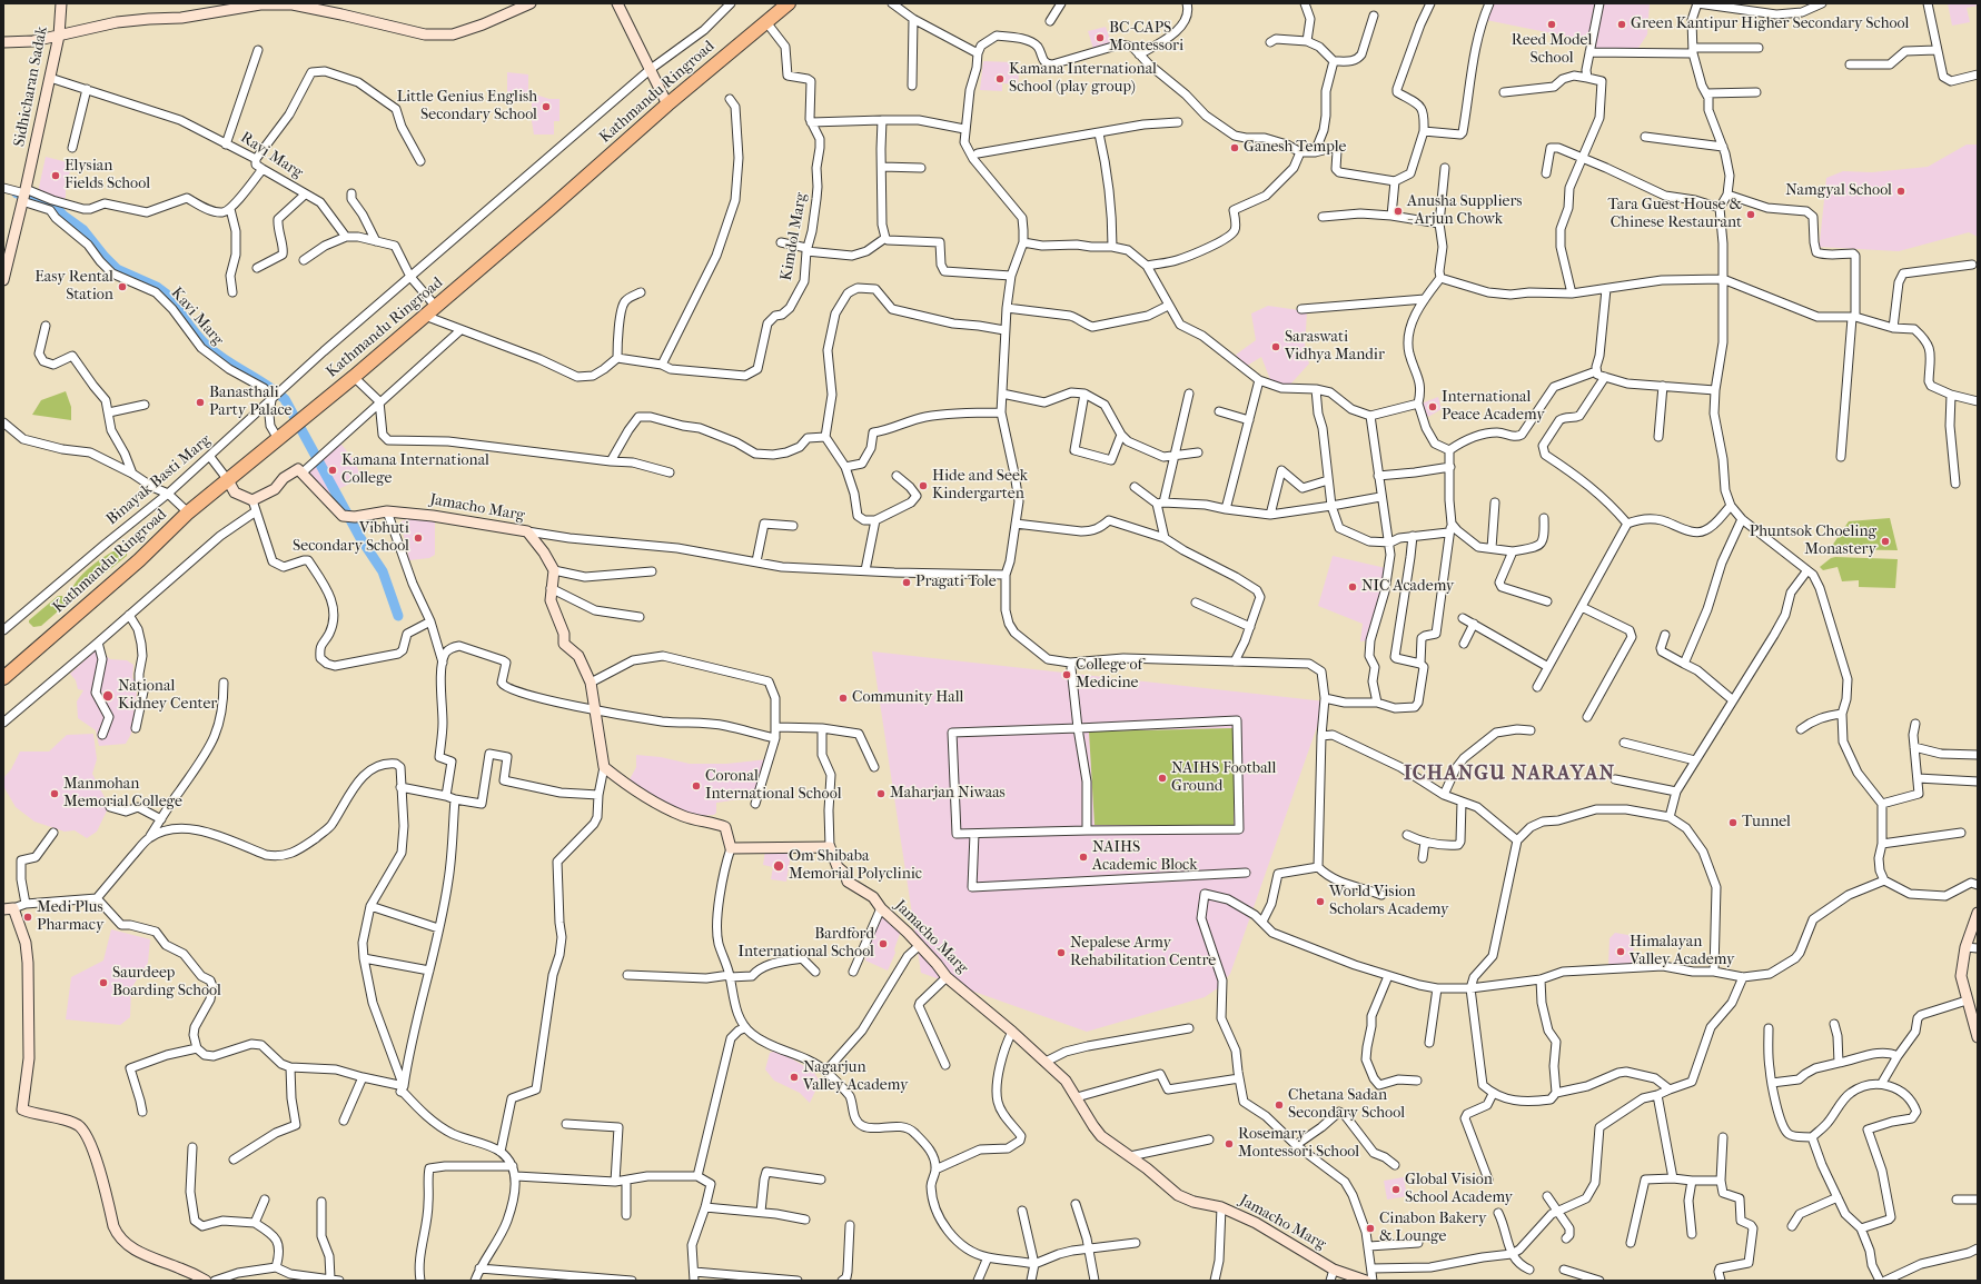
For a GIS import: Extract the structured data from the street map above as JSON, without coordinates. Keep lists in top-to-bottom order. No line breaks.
{"streets":{"highway":["Kathmandu Ringroad"],"street":["Sidhicharan Sadak","Ravi Marg","Kimdol Marg","Kavi Marg","Binayak Basti Marg","Jamacho Marg"]},"crossings":[["Sidhicharan Sadak","Ravi Marg"],["Sidhicharan Sadak","Kavi Marg"],["Kathmandu Ringroad","Kimdol Marg"],["Kavi Marg","Binayak Basti Marg"]],"districts":["ICHANGU NARAYAN"],"places":["Reed Model School","Green Kantipur Higher Secondary School","BC-CAPS Montessori","Kamana International School (play group)","Little Genius English Secondary School","Ganesh Temple","Elysian Fields School","Namgyal School","Anusha Suppliers - Arjun Chowk","Tara Guest House & Chinese Restaurant","Easy Rental Station","Saraswati Vidhya Mandir","Banasthali Party Palace","International Peace Academy","Kamana International College","Hide and Seek Kindergarten","Vibhuti Secondary School","Phuntsok Choeling Monastery","Pragati Tole","NIC Academy","College of Medicine","National Kidney Center","Community Hall","NAIHS Football Ground","Coronal International School","Manmohan Memorial College","Maharjan Niwaas","Tunnel","NAIHS Academic Block","Om Shibaba Memorial Polyclinic","World Vision Scholars Academy","Medi Plus Pharmacy","Bardford International School","Himalayan Valley Academy","Nepalese Army Rehabilitation Centre","Saurdeep Boarding School","Nagarjun Valley Academy","Chetana Sadan Secondary School","Rosemary Montessori School","Global Vision School Academy","Cinabon Bakery & Lounge"]}
